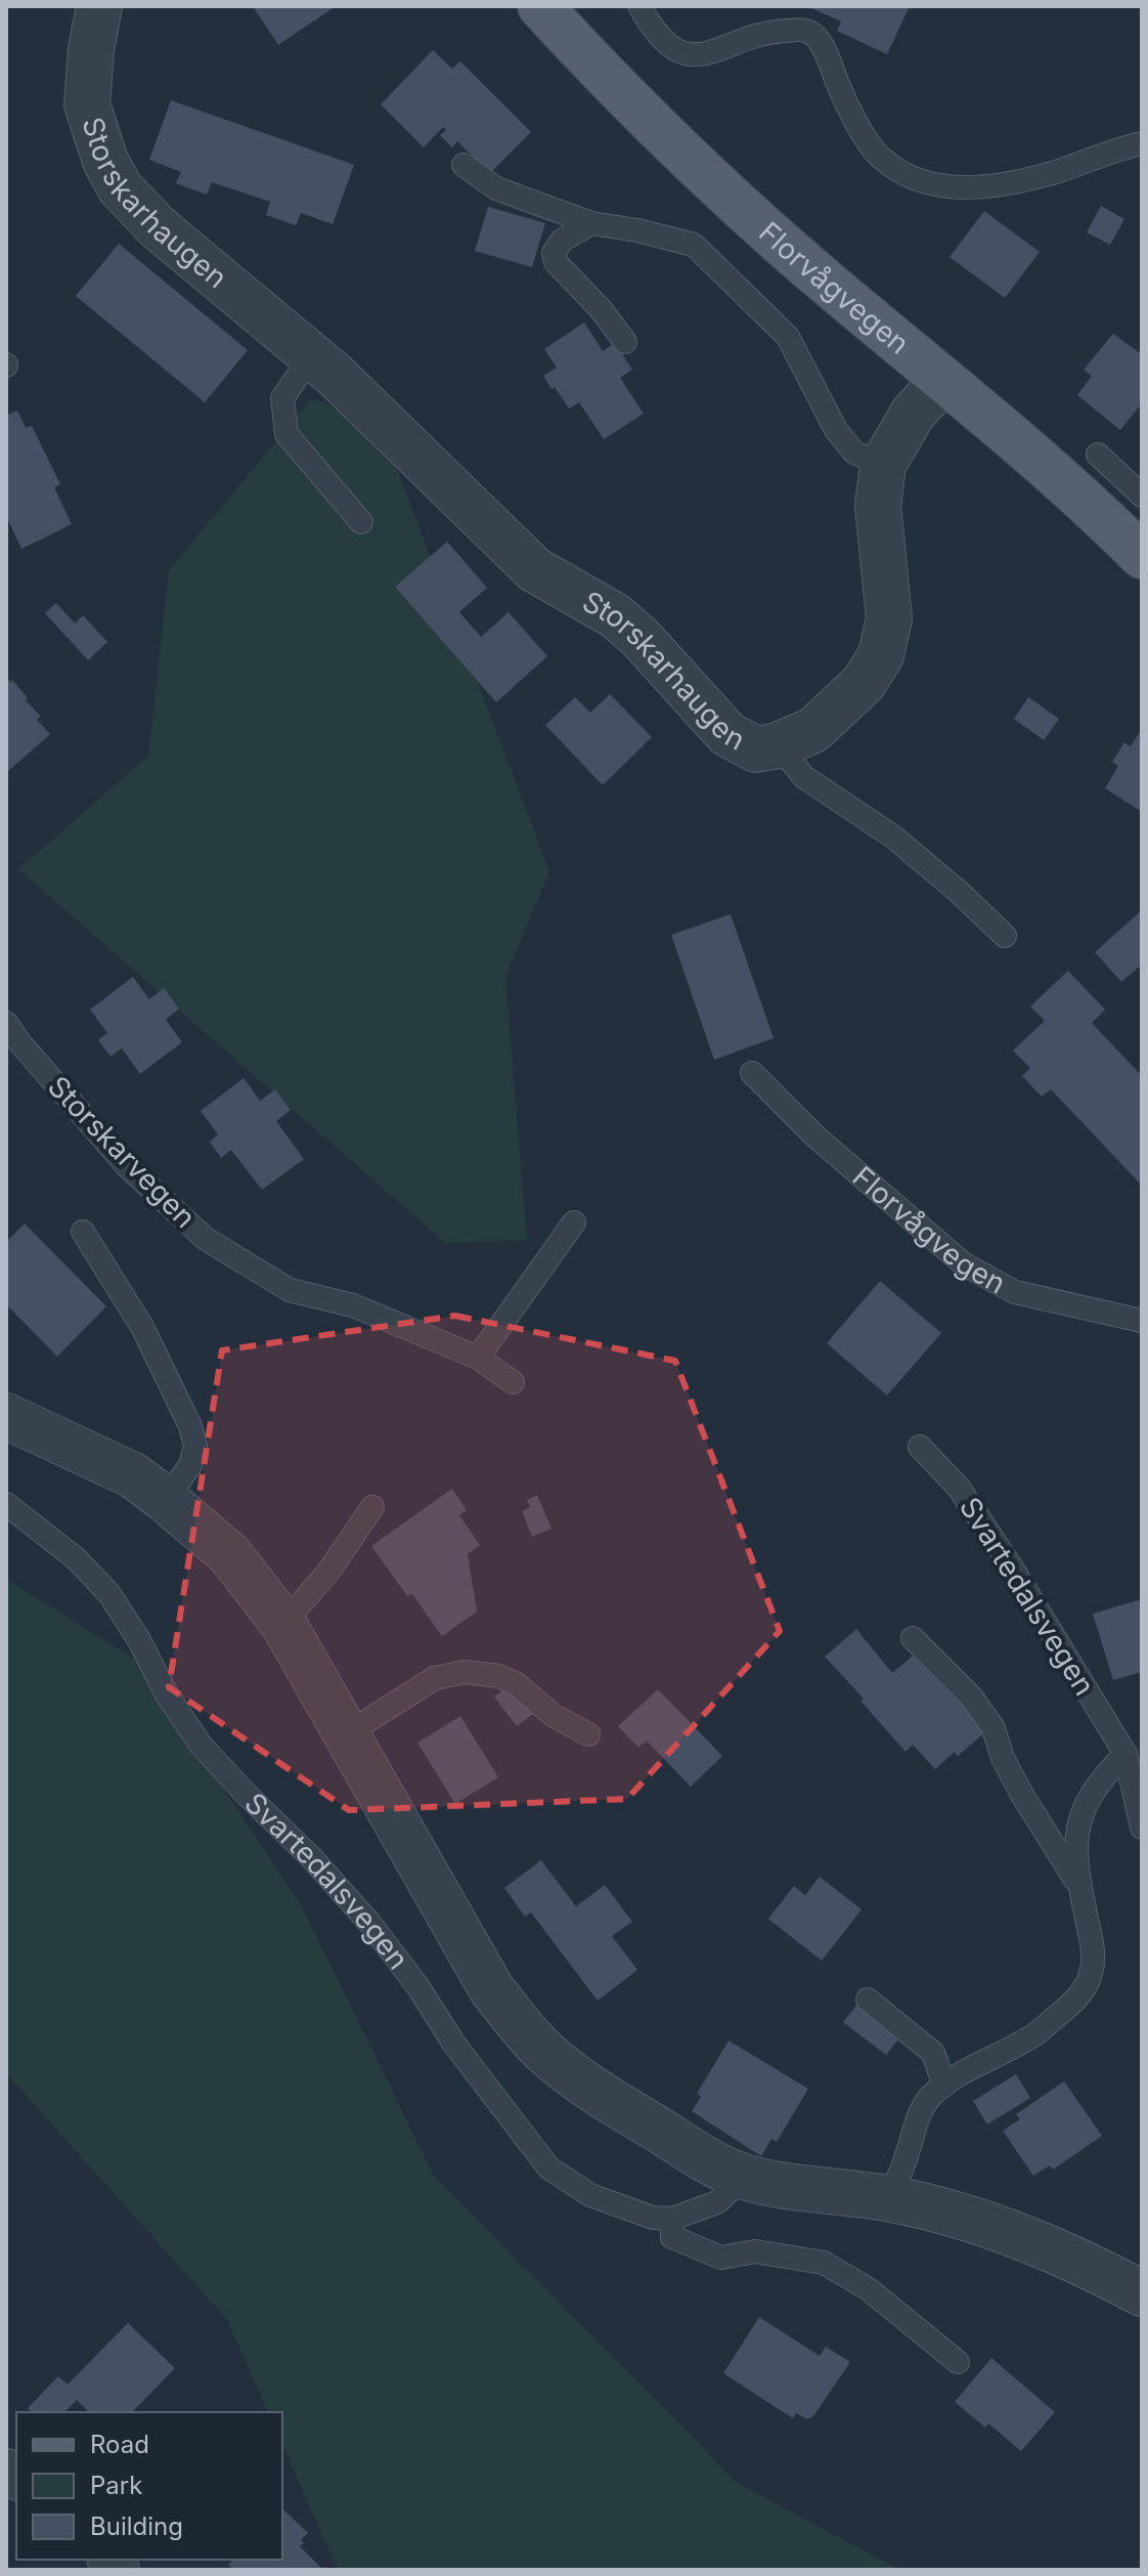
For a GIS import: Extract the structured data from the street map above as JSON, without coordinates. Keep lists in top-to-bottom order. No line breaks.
{"streets":{"main road":["Florvågvegen"],"street":["Storskarhaugen"],"lane":["Storskarvegen","Svartedalsvegen"]},"crossings":[["Storskarhaugen","Florvågvegen"]],"legend":["Road","Park","Building"]}
